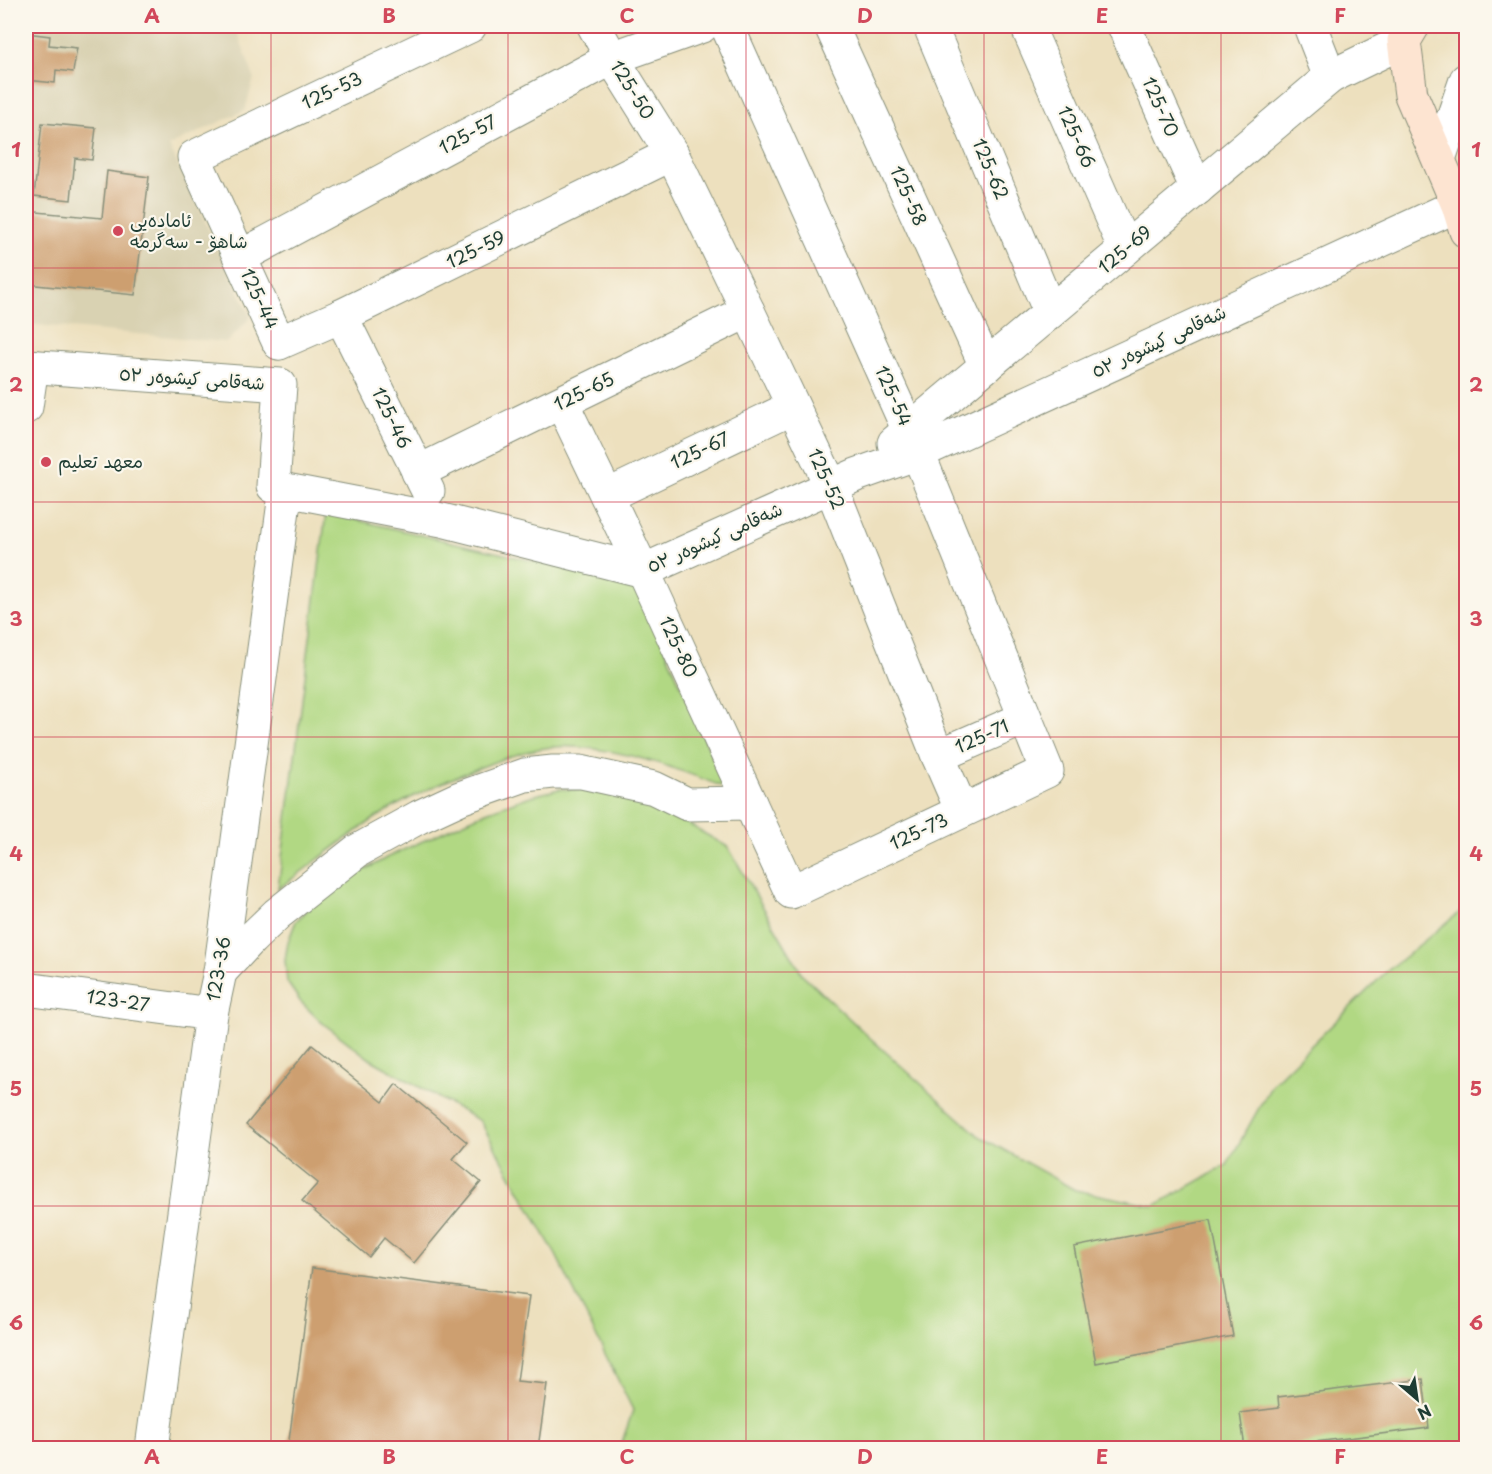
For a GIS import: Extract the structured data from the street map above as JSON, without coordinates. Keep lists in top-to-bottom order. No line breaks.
{"streets":{"street":["125-50","125-53","125-70","125-57","125-66","125-62","125-58","125-59","125-69","125-44","شەقامی کیشوەر ٥٣","125-65","125-54","125-46","125-67","125-52","125-80","125-71","125-73","123-36","123-27"]},"crossings":[["125-50","125-57"],["125-50","125-59"],["125-50","125-52"],["125-53","125-44"],["125-70","125-69"],["125-57","125-44"],["125-66","125-69"],["125-62","125-69"],["125-58","125-69"],["125-59","125-44"],["125-59","125-46"],["125-59","125-52"],["125-69","شەقامی کیشوەر ٥٣"],["125-69","125-54"],["125-69","125-52"],["شەقامی کیشوەر ٥٣","125-54"],["شەقامی کیشوەر ٥٣","125-46"],["شەقامی کیشوەر ٥٣","125-52"],["شەقامی کیشوەر ٥٣","125-80"],["شەقامی کیشوەر ٥٣","123-36"],["125-65","125-46"],["125-65","125-52"],["125-65","125-80"],["125-54","125-71"],["125-54","125-73"],["125-67","125-52"],["125-67","125-80"],["125-52","125-71"],["125-52","125-73"],["125-80","125-73"],["123-36","123-27"]],"places":["ئامادەیی شاهۆ - سەگرمە","معهد تعليم"],"north":"bottom right","grid":{"columns":["A","B","C","D","E","F"],"rows":["1","2","3","4","5","6"]}}
